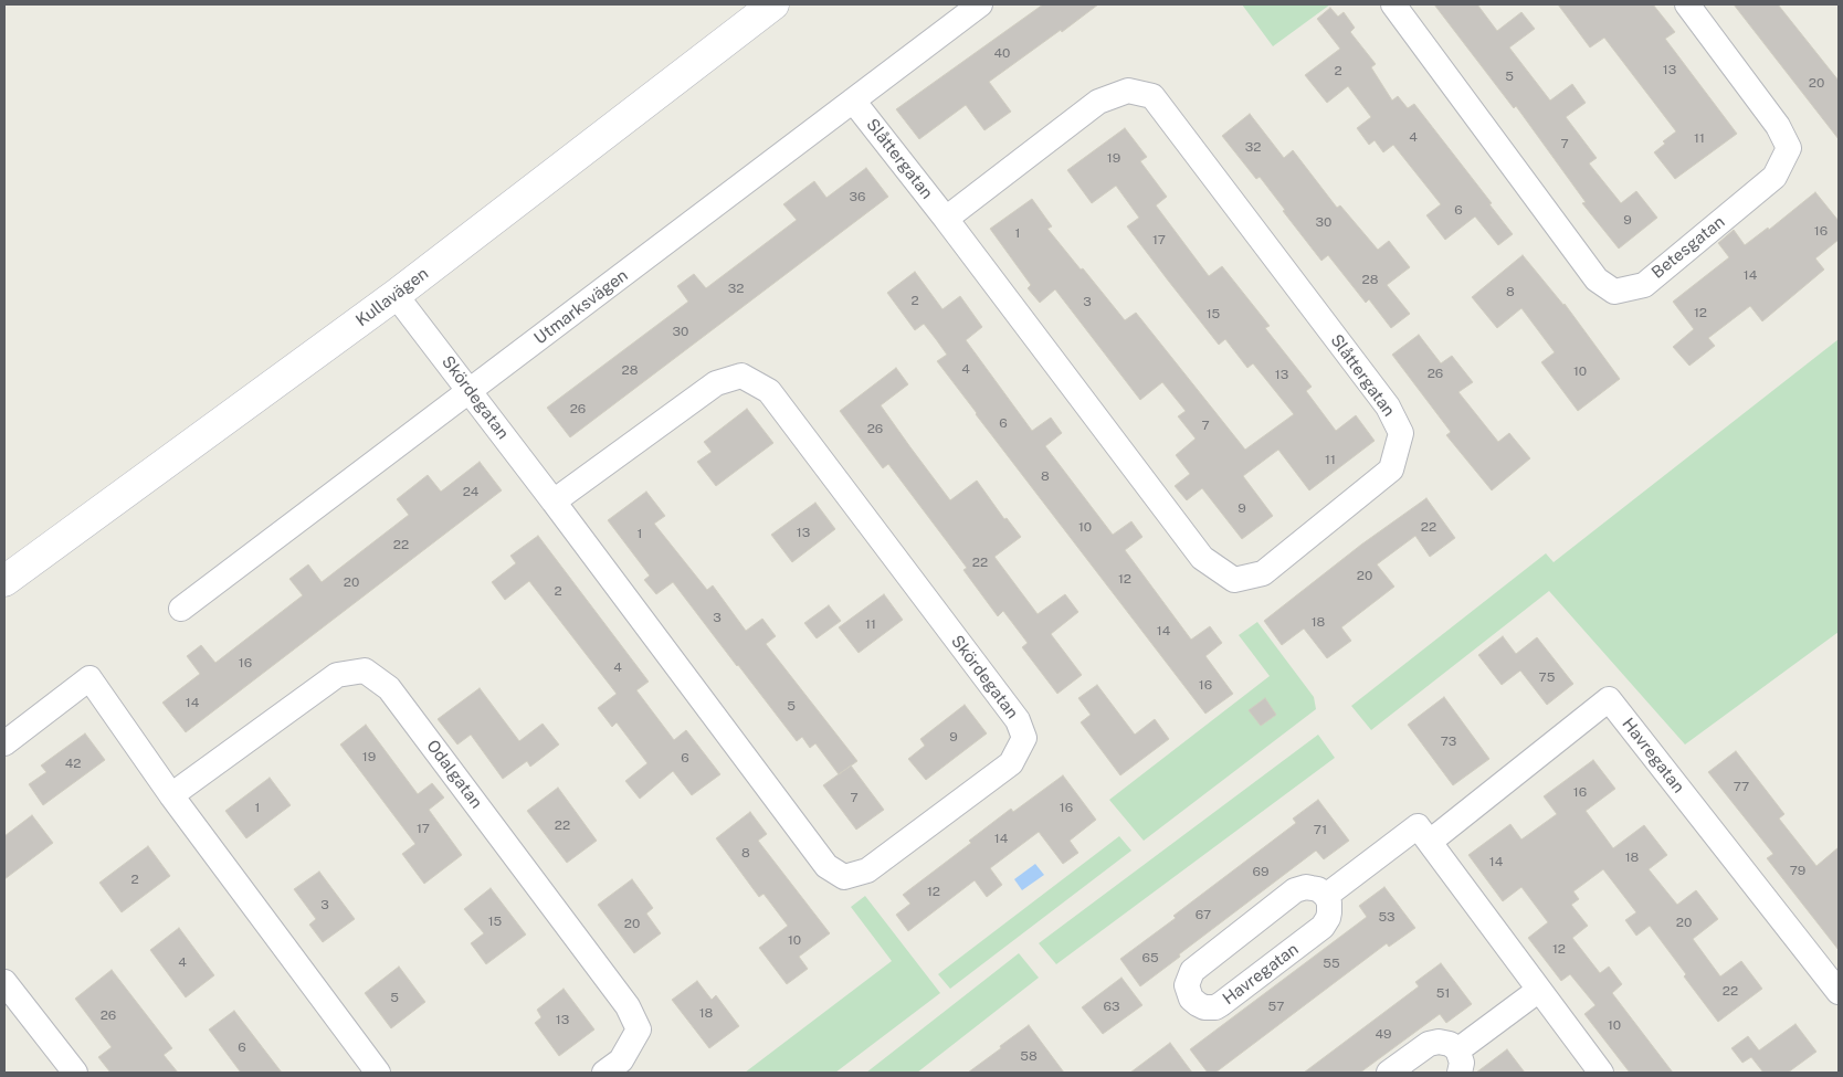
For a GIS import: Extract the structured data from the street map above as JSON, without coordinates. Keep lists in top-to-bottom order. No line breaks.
{"streets":{"street":["Slåttergatan","Betesgatan","Kullavägen","Utmarksvägen","Skördegatan","Havregatan","Odalgatan"]},"crossings":[["Slåttergatan","Utmarksvägen"],["Kullavägen","Skördegatan"],["Utmarksvägen","Skördegatan"]],"house_numbers":["40","13","2","5","20","4","11","7","32","19","36","6","9","30","16","1","17","14","28","32","8","2","3","12","15","30","4","28","10","26","13","26","6","7","26","11","8","24","9","10","22","13","1","22","22","20","12","20","2","3","18","11","14","16","4","75","16","14","5","9","73","19","6","42","77","16","7","1","16","22","17","71","14","8","18","14","79","69","2","12","3","67","53","15","20","20","10","12","65","4","55","22","51","5","63","57","18","26","13","10","49","6","58"]}
